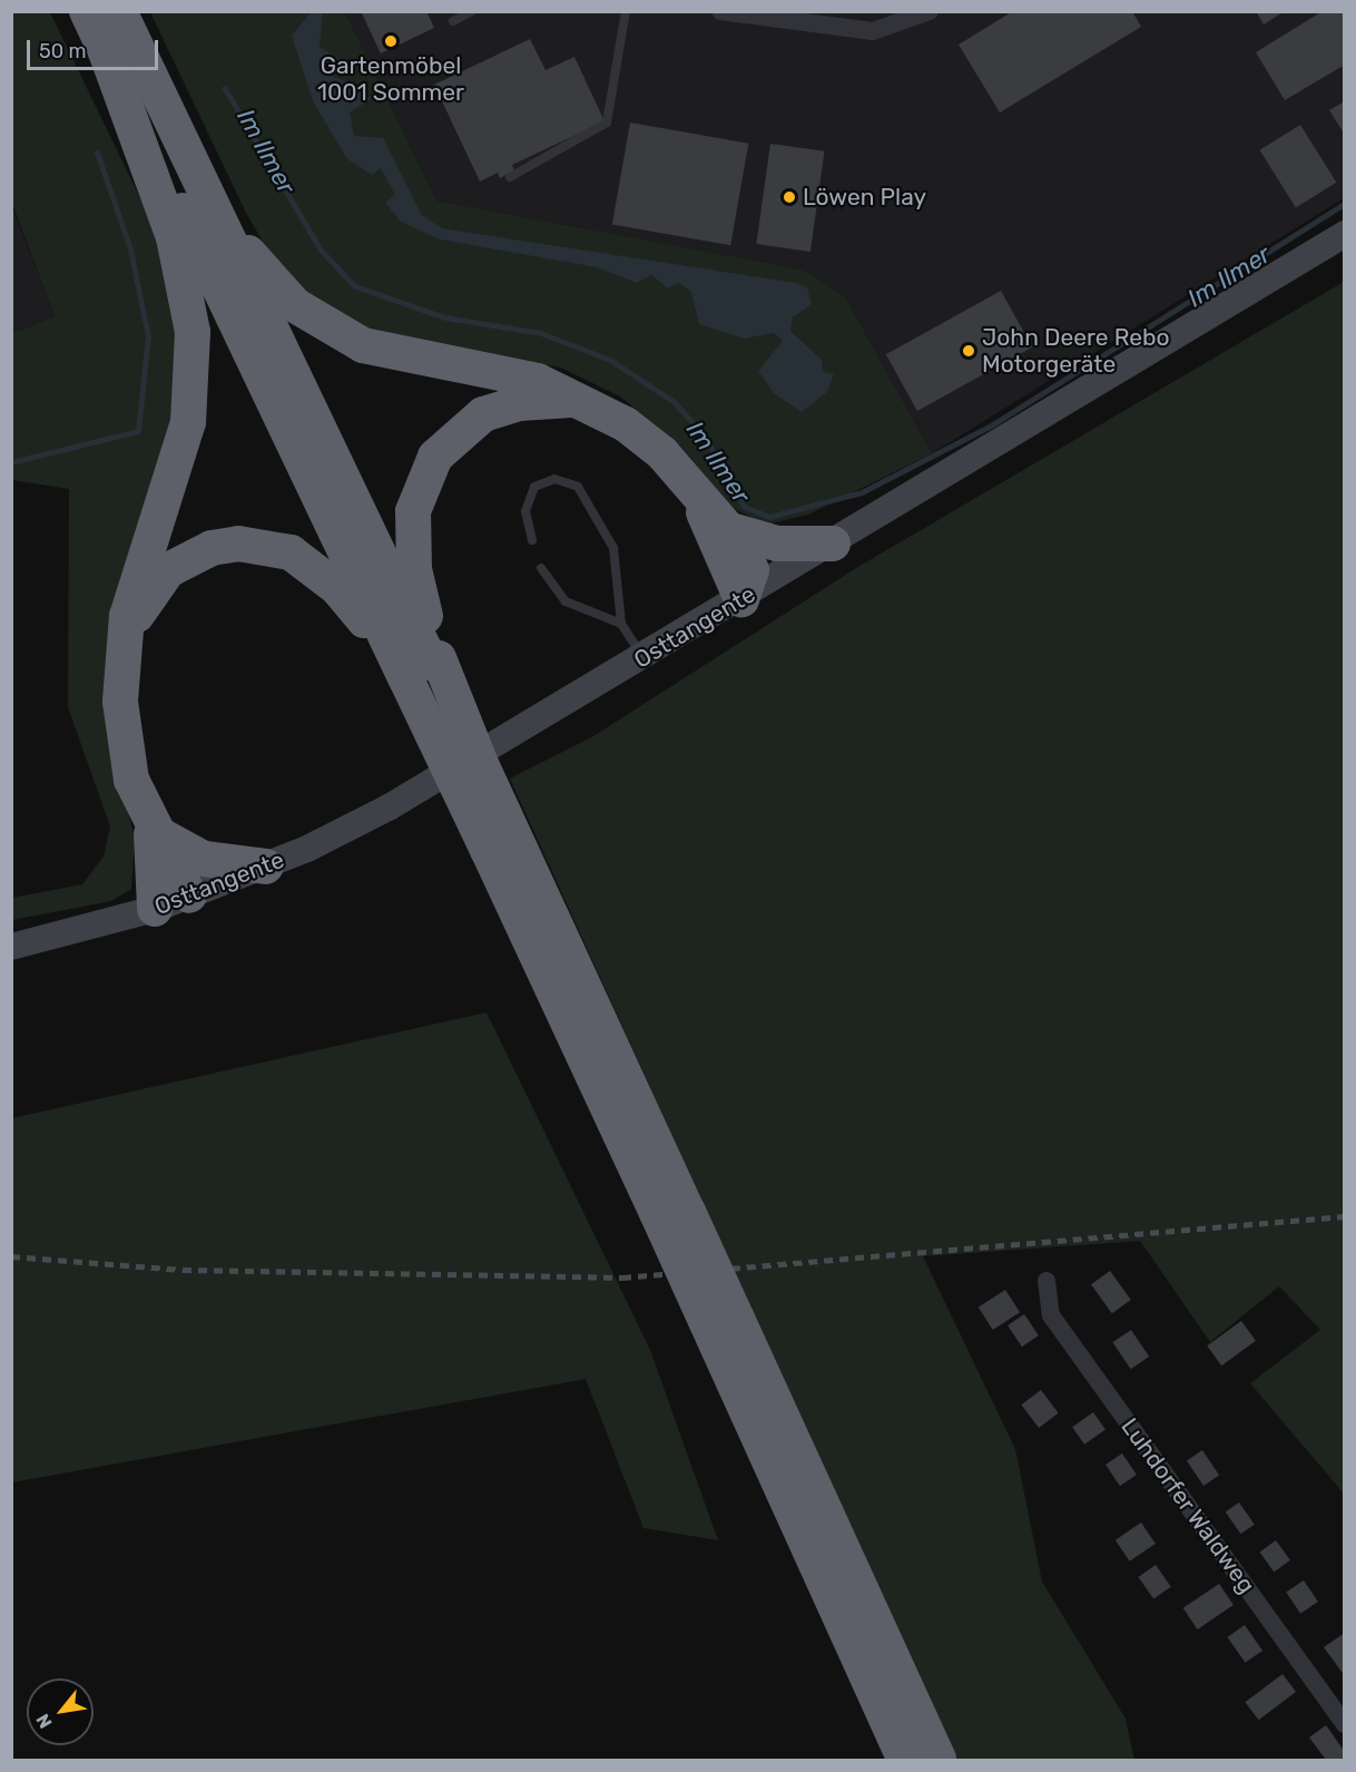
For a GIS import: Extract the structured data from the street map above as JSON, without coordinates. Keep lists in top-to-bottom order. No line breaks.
{"streets":{"main road":["Osttangente"],"street":["Luhdorfer Waldweg"]},"water":["Im Ilmer"],"places":["Gartenmöbel 1001 Sommer","Löwen Play","John Deere Rebo Motorgeräte"],"scale_bar":"50 m","north":"bottom left"}
